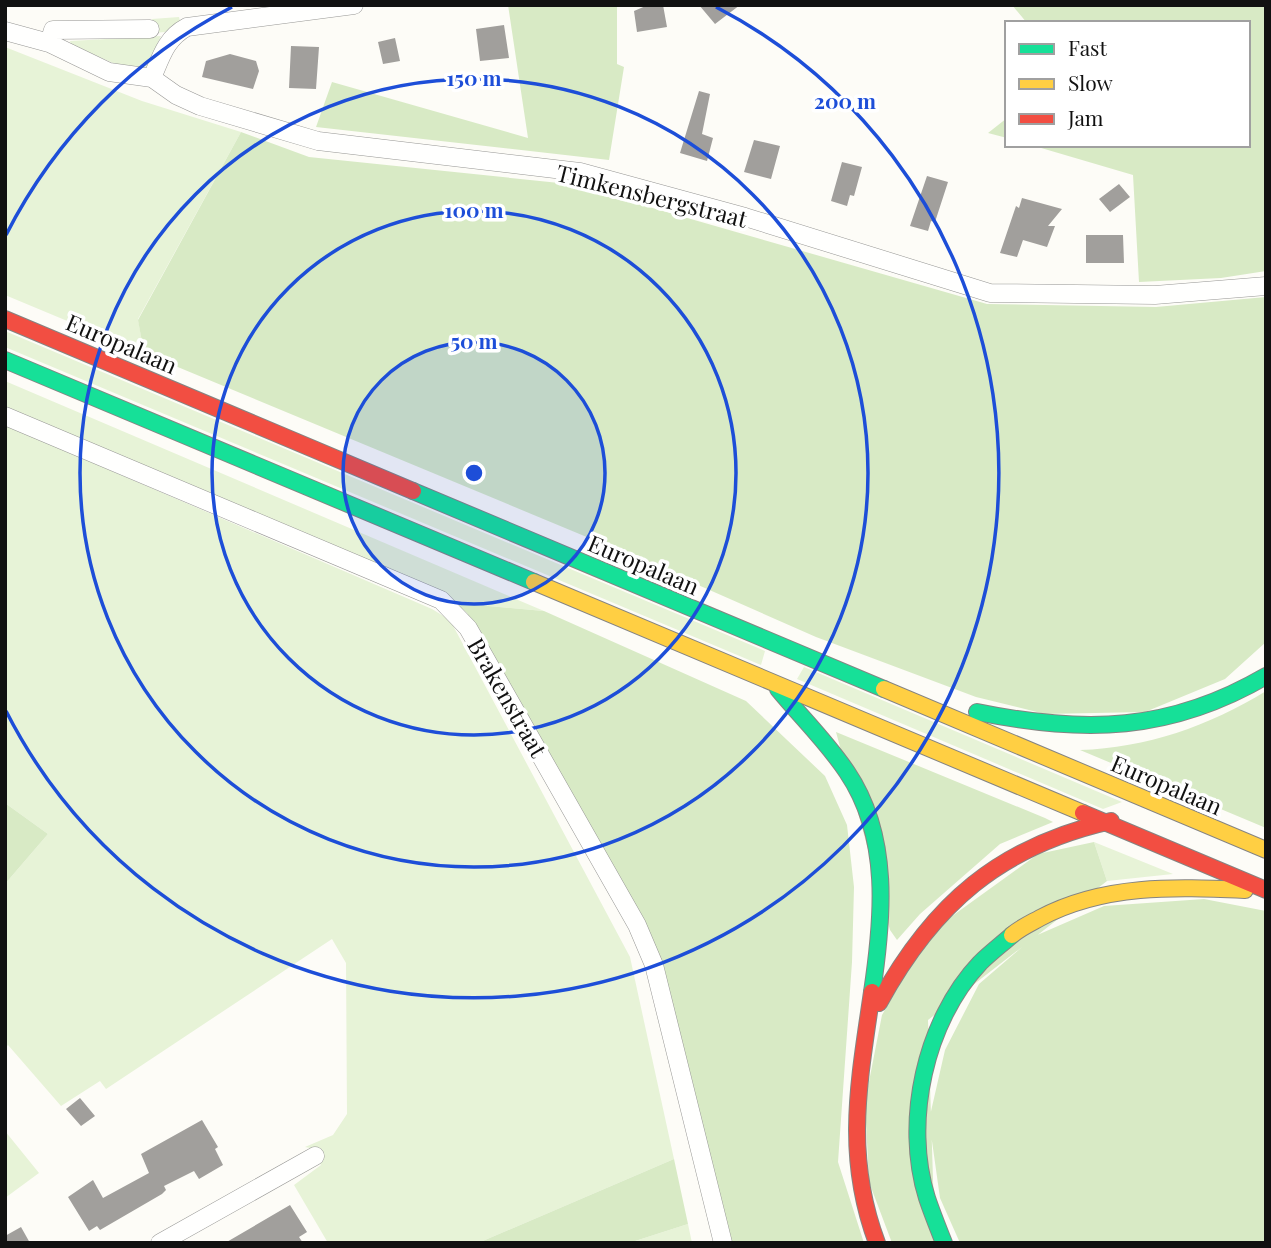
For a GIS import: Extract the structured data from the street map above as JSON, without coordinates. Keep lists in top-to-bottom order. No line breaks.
{"streets":{"highway":["Europalaan"],"street":["Timkensbergstraat","Brakenstraat"]},"legend":["Fast","Slow","Jam"],"rings":["150 m","200 m","100 m","50 m"]}
